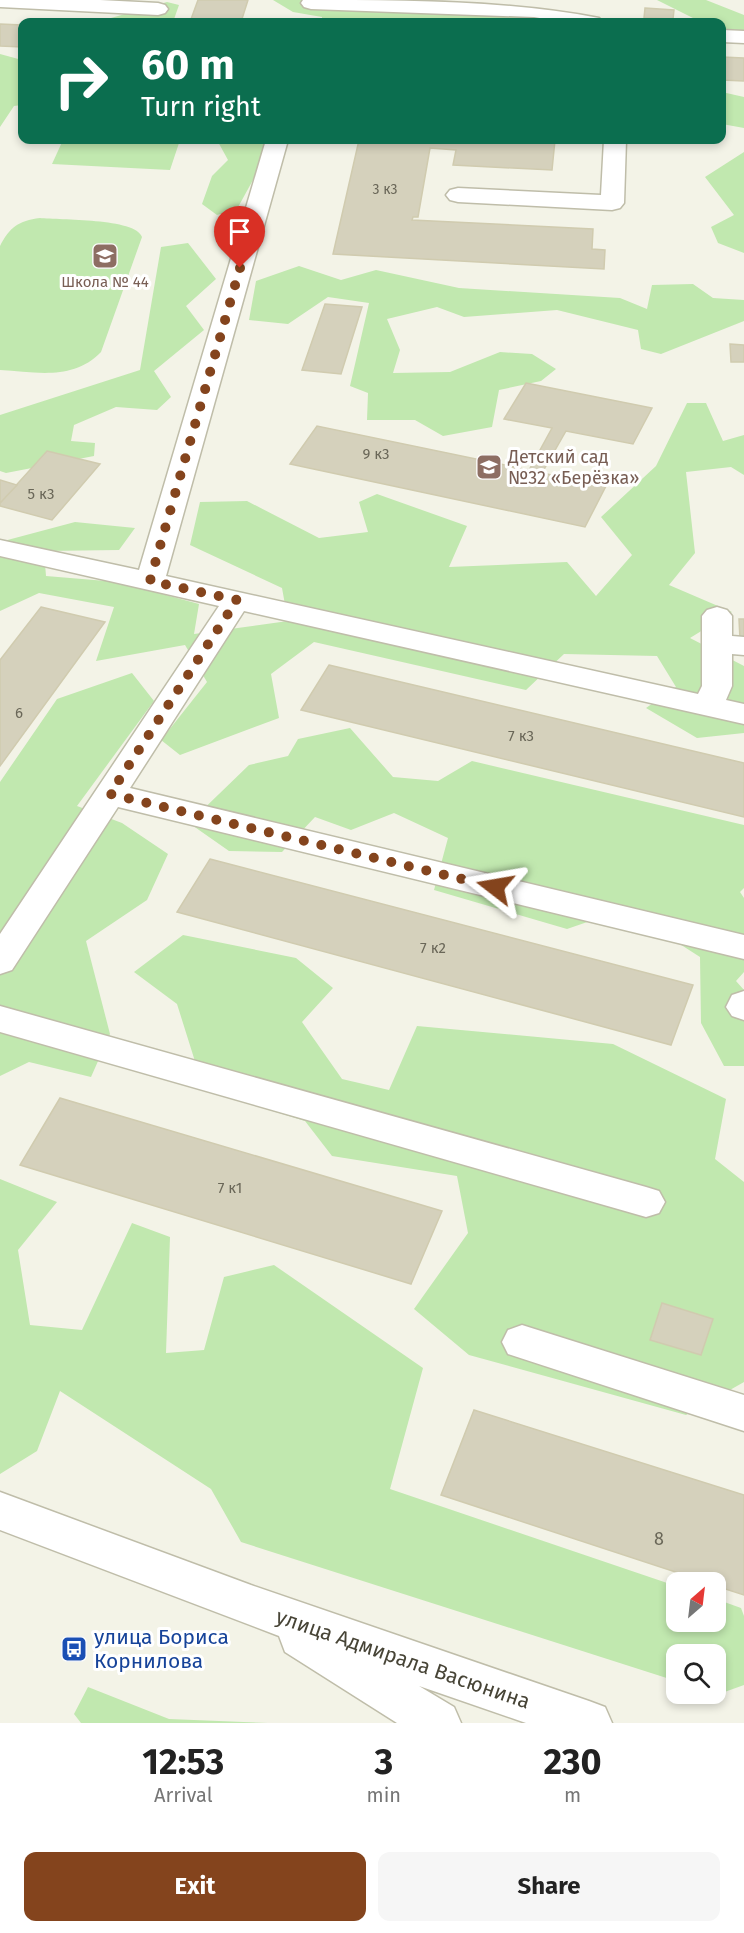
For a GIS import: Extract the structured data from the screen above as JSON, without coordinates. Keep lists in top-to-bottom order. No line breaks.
{"streets":{"street":["улица Адмирала Васюнина"]},"places":{"school or university":["Школа № 44","Детский сад №32 «Берёзка»"],"bus stop":["улица Бориса Корнилова"]},"house_numbers":["3 к3","9 к3","5 к3","6","7 к3","7 к2","7 к1","8"],"north":"top right","page":{"turn":["60 m","Turn right"],"eta":["12:53","Arrival","3","min","230","m"],"buttons":["Exit","Share"]}}
